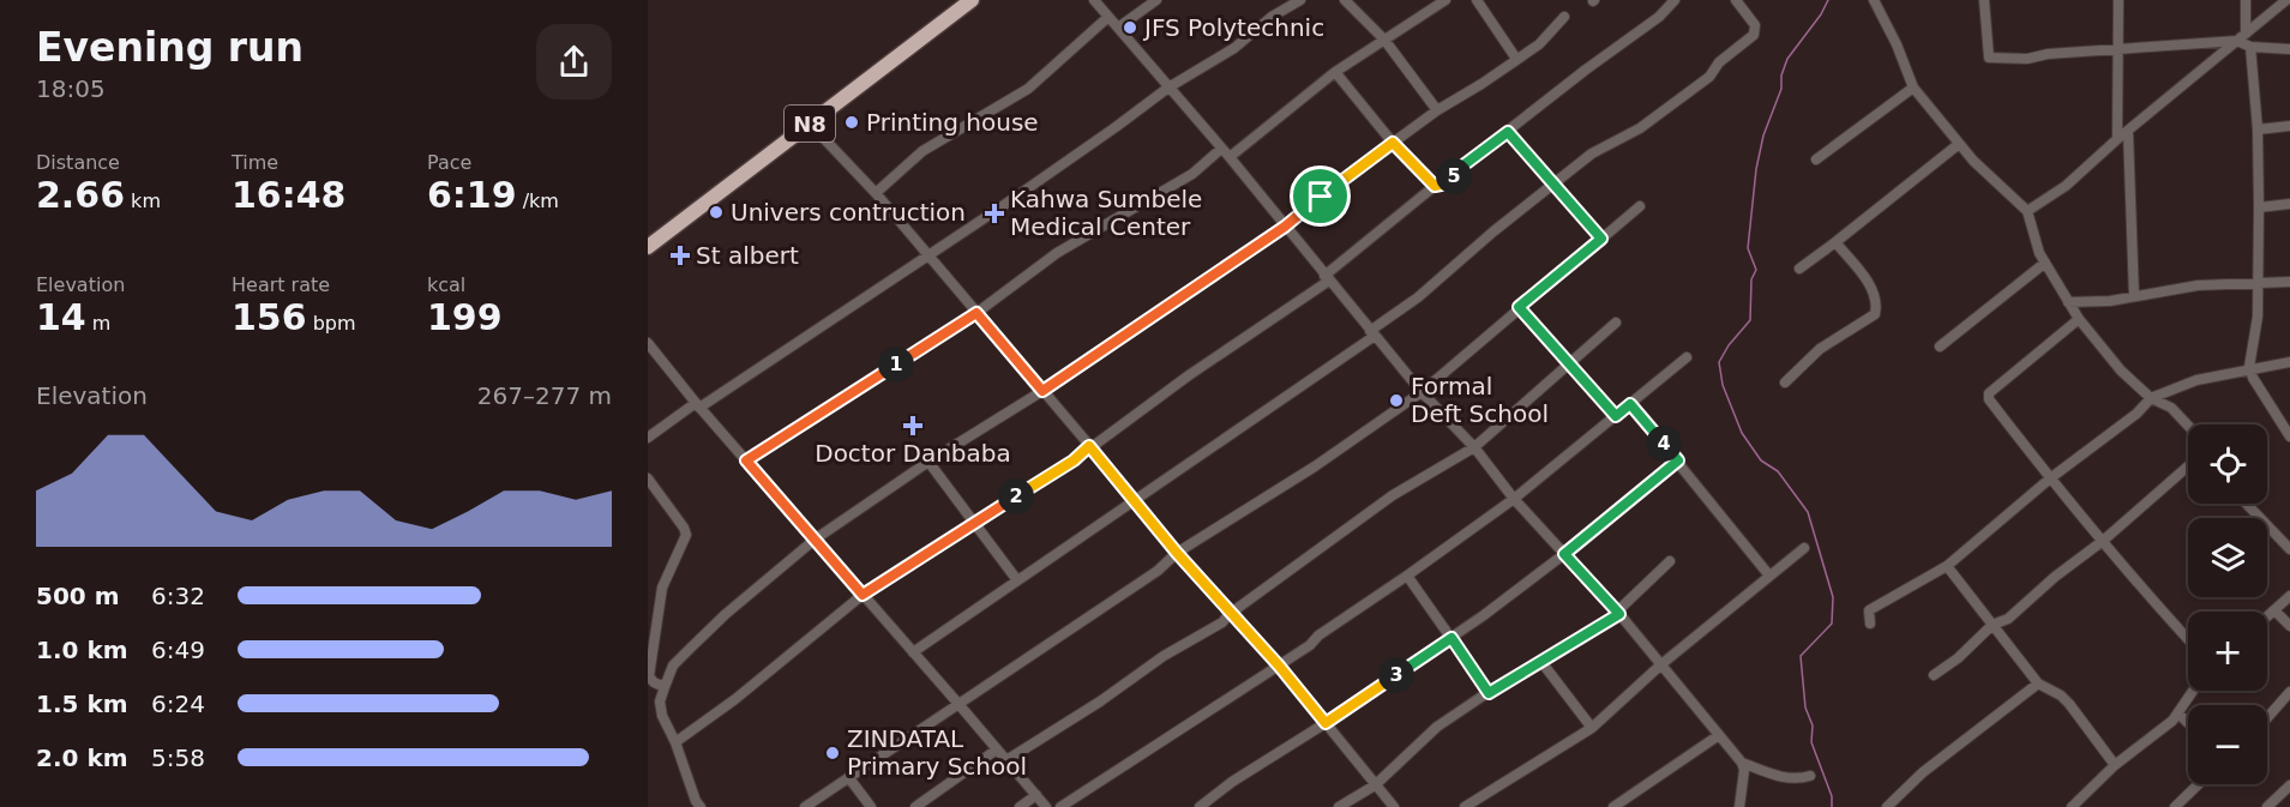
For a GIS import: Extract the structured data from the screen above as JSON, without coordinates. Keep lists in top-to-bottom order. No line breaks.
{"streets":{"highway":["N8"]},"places":{"other":["JFS Polytechnic","Printing house","Univers contruction","Formal Deft School","ZINDATAL Primary School"],"health":["Kahwa Sumbele Medical Center","St albert","Doctor Danbaba"]},"page":{"heading":["Evening run","18:05"],"stats":[["Distance","2.66 km"],["Time","16:48"],["Pace","6:19 /km"],["Elevation","14 m"],["Heart rate","156 bpm"],["kcal","199"]],"pins":["5","1","4","2","3"],"chart":["Elevation","267–277 m"],"map_buttons":["+","−"],"list":[{"name":"500 m","note":"6:32"},{"name":"1.0 km","note":"6:49"},{"name":"1.5 km","note":"6:24"},{"name":"2.0 km","note":"5:58"}]}}
